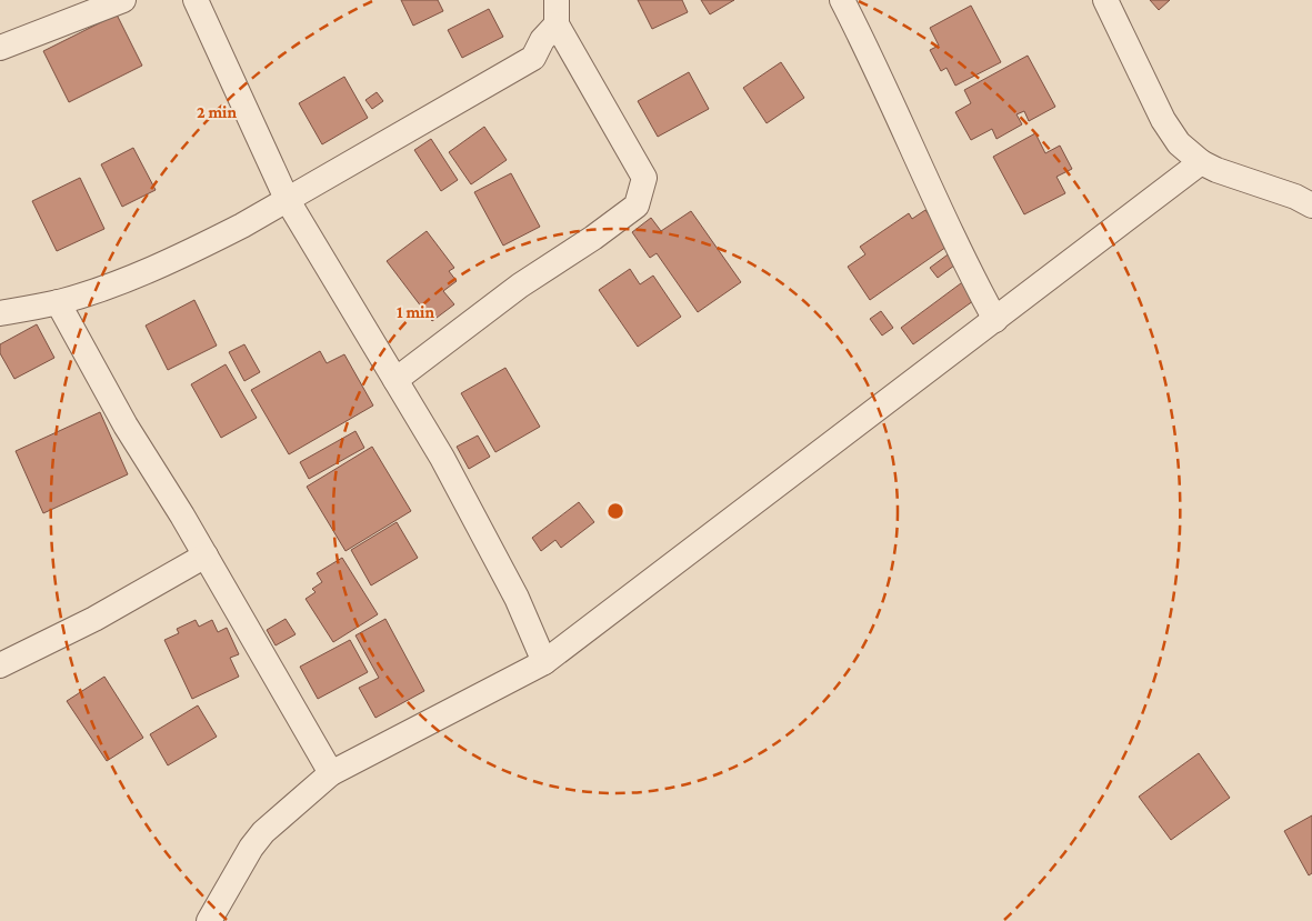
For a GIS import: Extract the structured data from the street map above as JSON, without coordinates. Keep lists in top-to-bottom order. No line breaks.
{"rings":["2 min","1 min"]}
